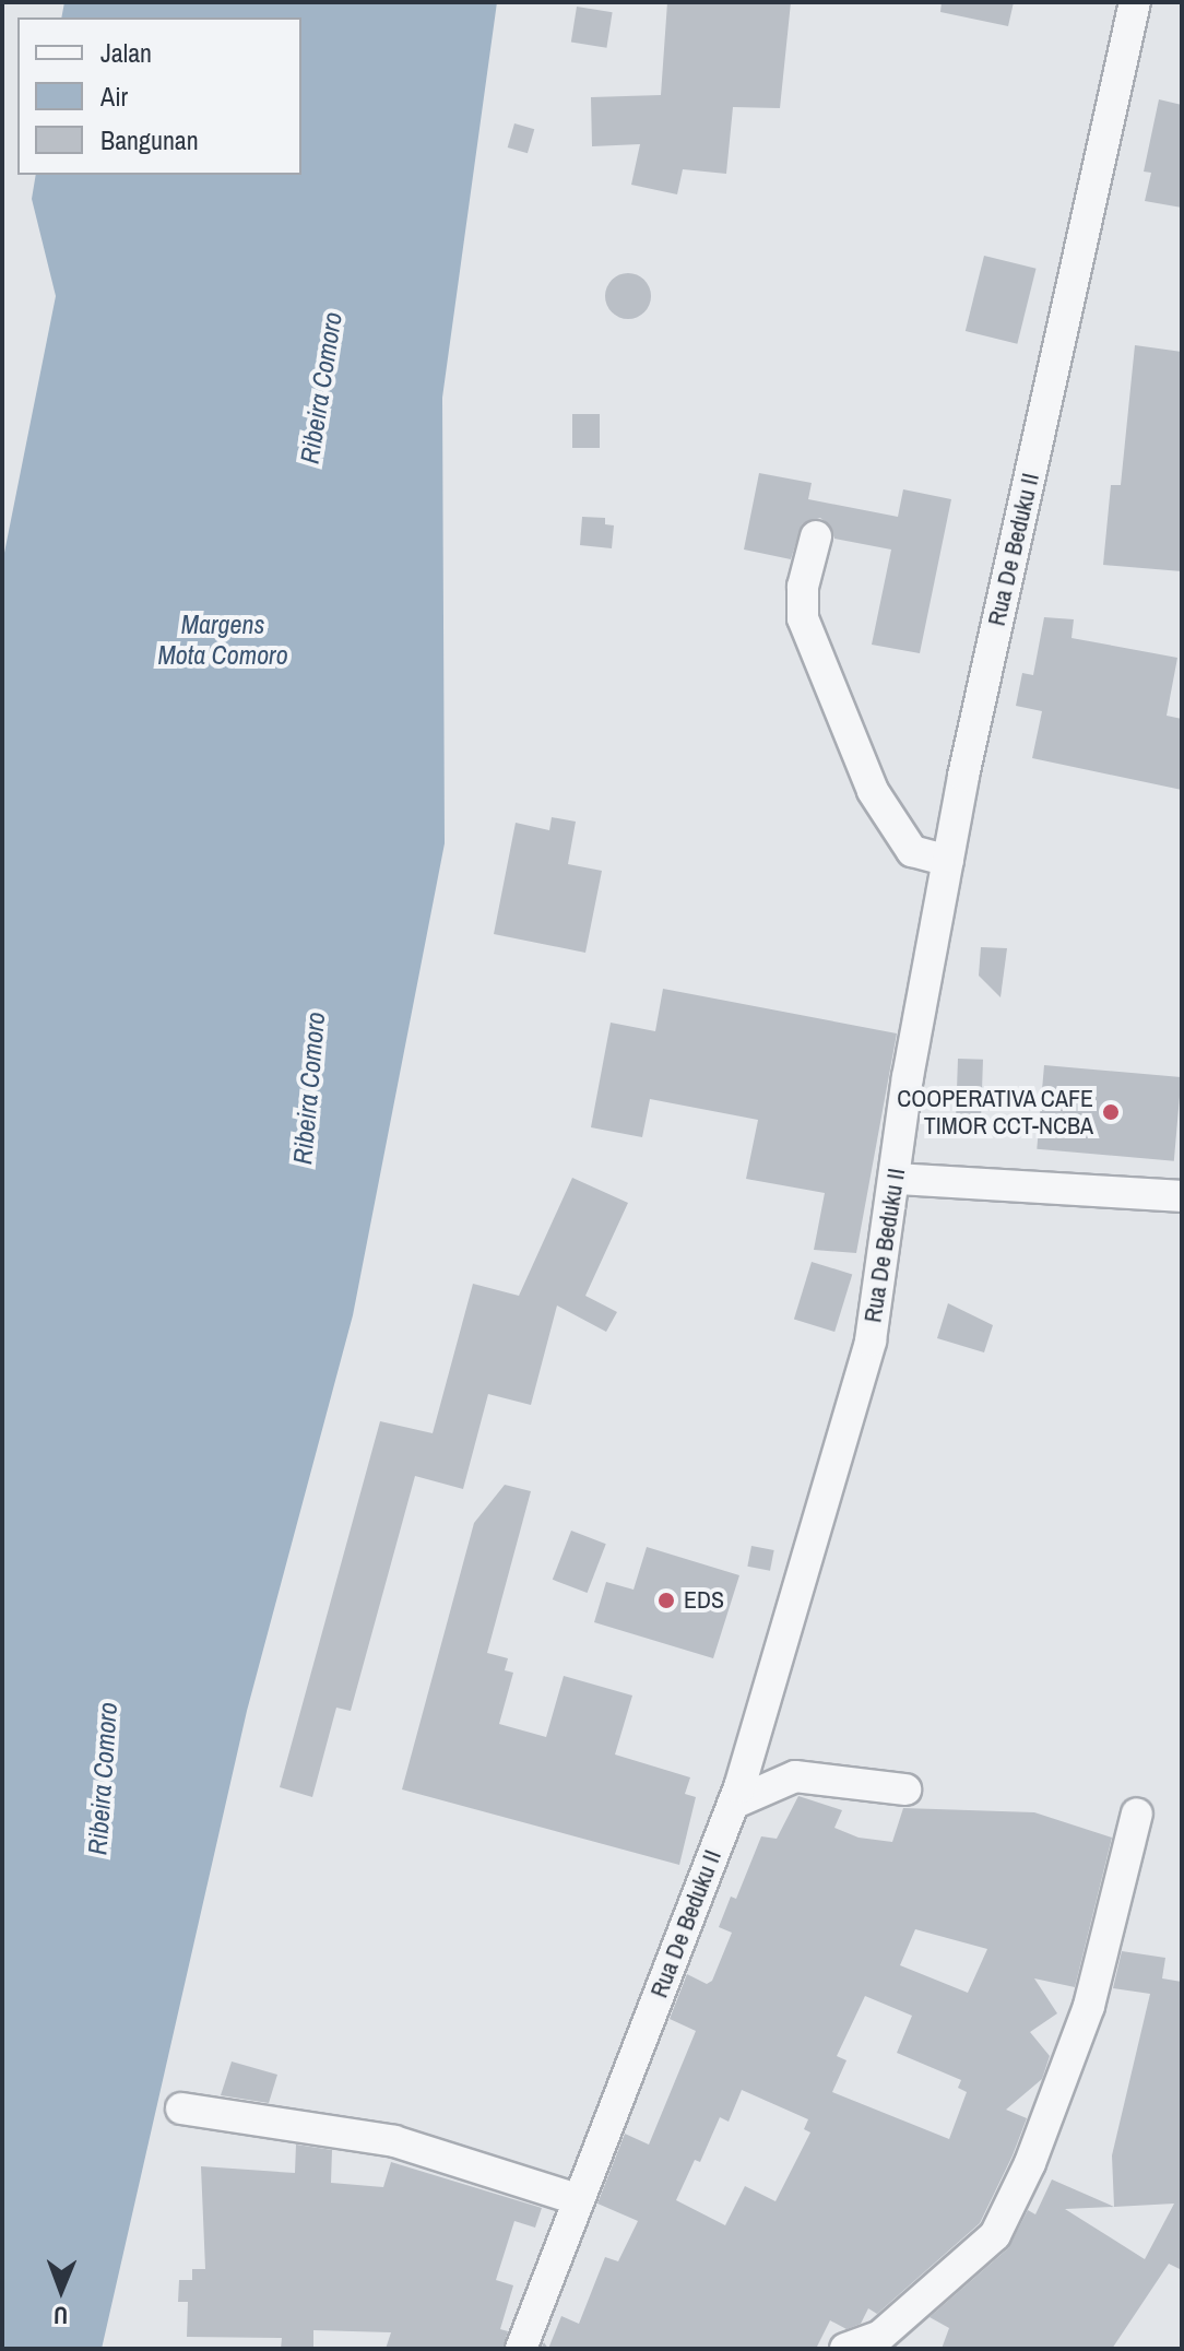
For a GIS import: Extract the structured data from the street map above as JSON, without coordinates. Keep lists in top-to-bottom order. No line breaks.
{"streets":{"street":["Rua De Beduku II"]},"water":["Ribeira Comoro","Margens Mota Comoro"],"places":["COOPERATIVA CAFE TIMOR CCT-NCBA","EDS"],"legend":["Jalan","Air","Bangunan"],"north":"bottom"}
